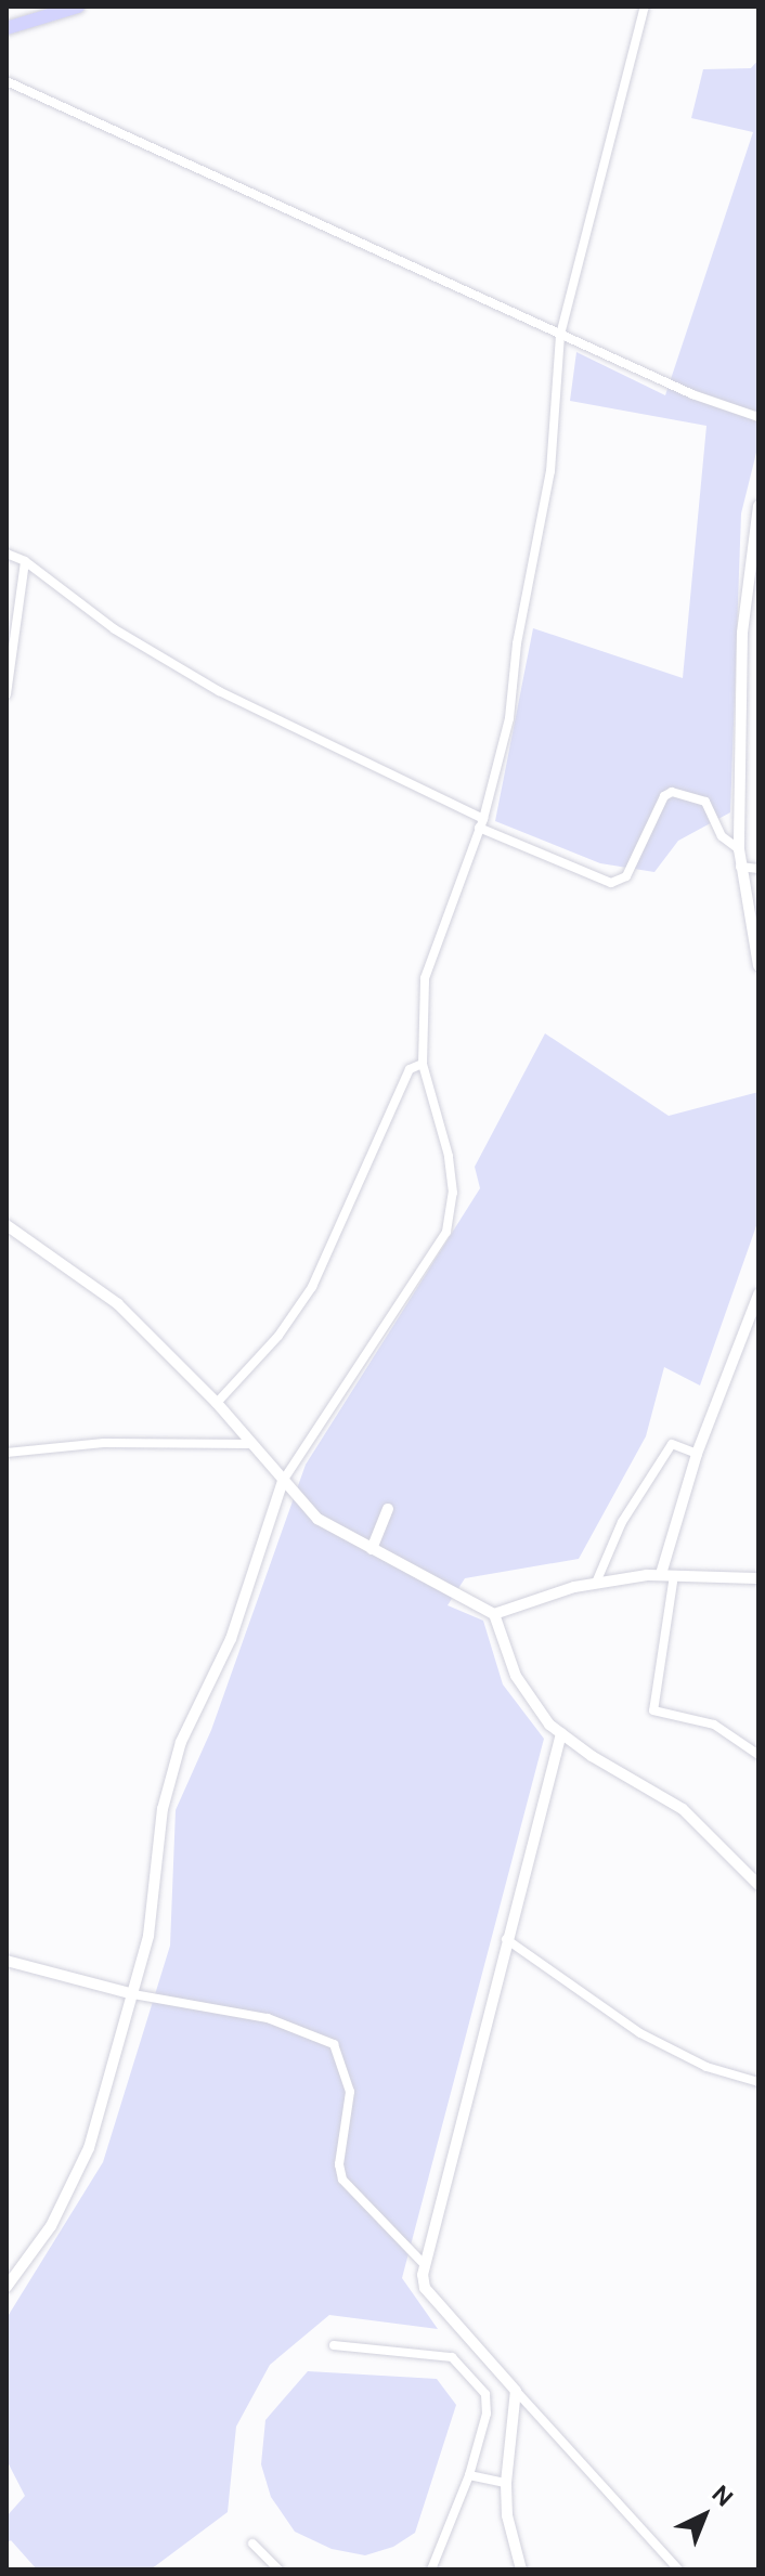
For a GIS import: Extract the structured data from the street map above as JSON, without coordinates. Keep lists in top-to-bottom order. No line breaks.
{"north":"top right"}
